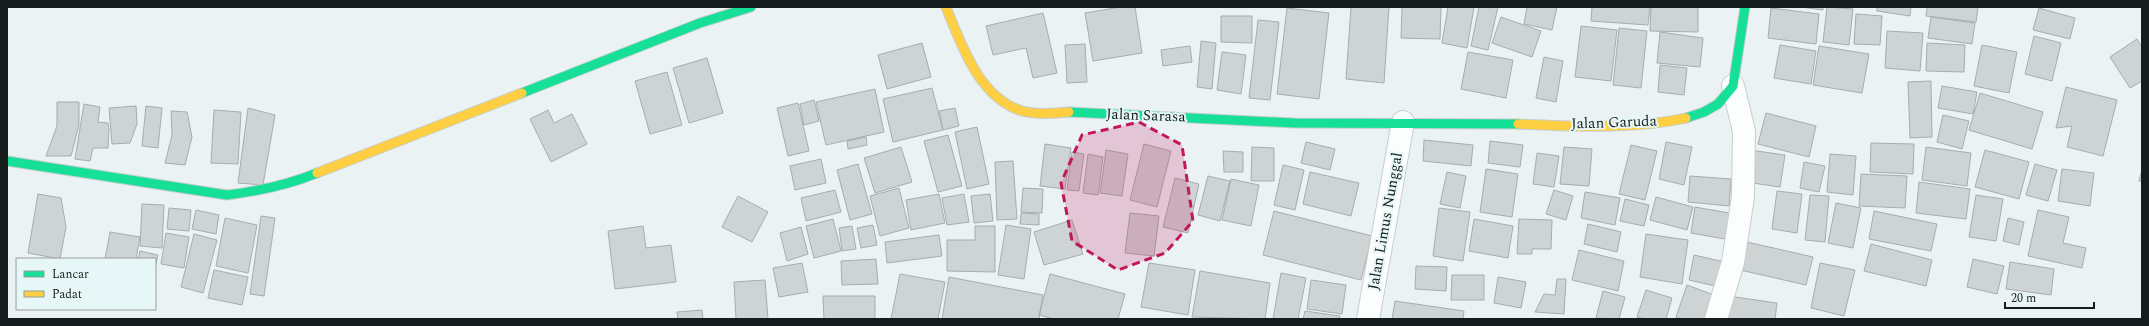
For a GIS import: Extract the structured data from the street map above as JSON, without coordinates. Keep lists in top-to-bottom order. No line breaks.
{"streets":{"street":["Jalan Sarasa","Jalan Garuda","Jalan Limus Nunggal"]},"crossings":[["Jalan Sarasa","Jalan Garuda"],["Jalan Sarasa","Jalan Limus Nunggal"],["Jalan Garuda","Jalan Limus Nunggal"]],"legend":["Lancar","Padat"],"scale_bar":"20 m"}
